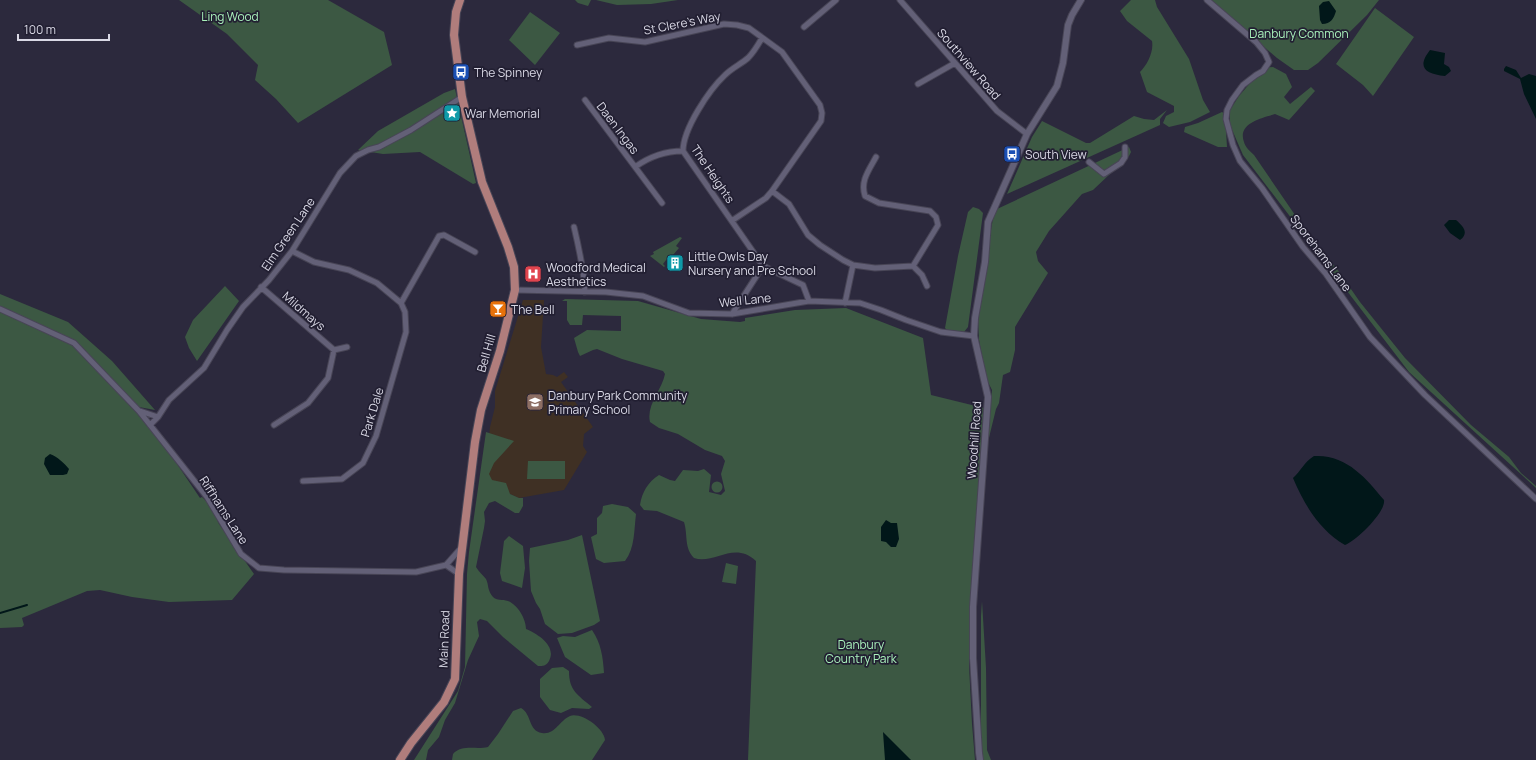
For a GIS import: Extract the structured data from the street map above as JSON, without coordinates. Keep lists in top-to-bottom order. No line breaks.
{"streets":{"main road":["Bell Hill","Main Road"],"street":["St Clere's Way","Southview Road","Daen Ingas","The Heights","Elm Green Lane","Sporehams Lane","Well Lane","Mildmays","Park Dale","Woodhill Road","Riffhams Lane"]},"crossings":[["St Clere's Way","The Heights"],["Southview Road","Woodhill Road"],["Daen Ingas","The Heights"],["Elm Green Lane","Mildmays"],["Elm Green Lane","Bell Hill"],["Elm Green Lane","Riffhams Lane"],["Well Lane","Bell Hill"],["Well Lane","Woodhill Road"],["Bell Hill","Main Road"]],"parks":["Ling Wood","Danbury Common","Danbury Country Park"],"places":{"bus stop":["The Spinney","South View"],"place":["War Memorial"],"building":["Little Owls Day Nursery and Pre School"],"hospital":["Woodford Medical Aesthetics"],"bar":["The Bell"],"school or university":["Danbury Park Community Primary School"]},"scale_bar":"100 m"}
